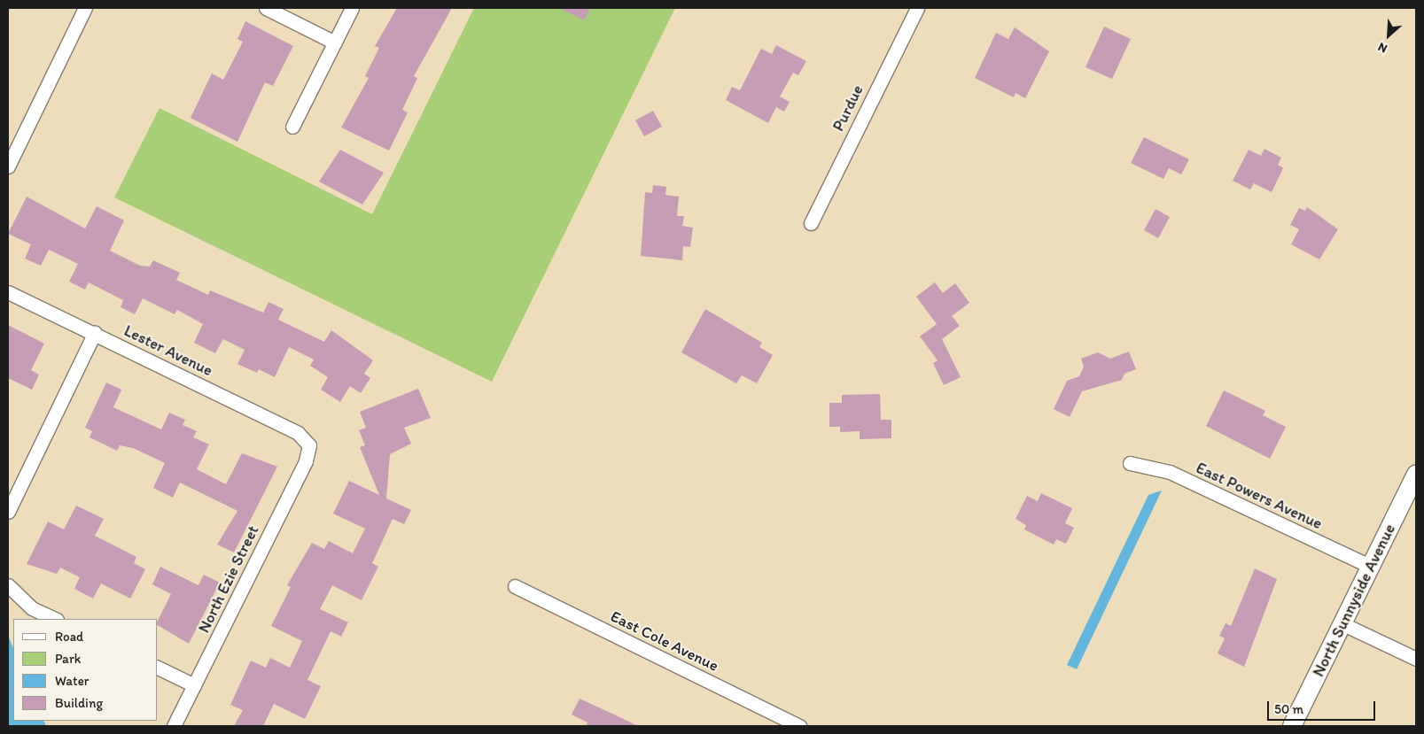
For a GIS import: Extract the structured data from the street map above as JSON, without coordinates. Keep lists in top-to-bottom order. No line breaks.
{"streets":{"main road":["North Sunnyside Avenue"],"street":["Purdue","Lester Avenue","East Powers Avenue","North Ezie Street","East Cole Avenue"]},"crossings":[["Lester Avenue","North Ezie Street"],["East Powers Avenue","North Sunnyside Avenue"]],"legend":["Road","Park","Water","Building"],"scale_bar":"50 m","north":"bottom left"}
